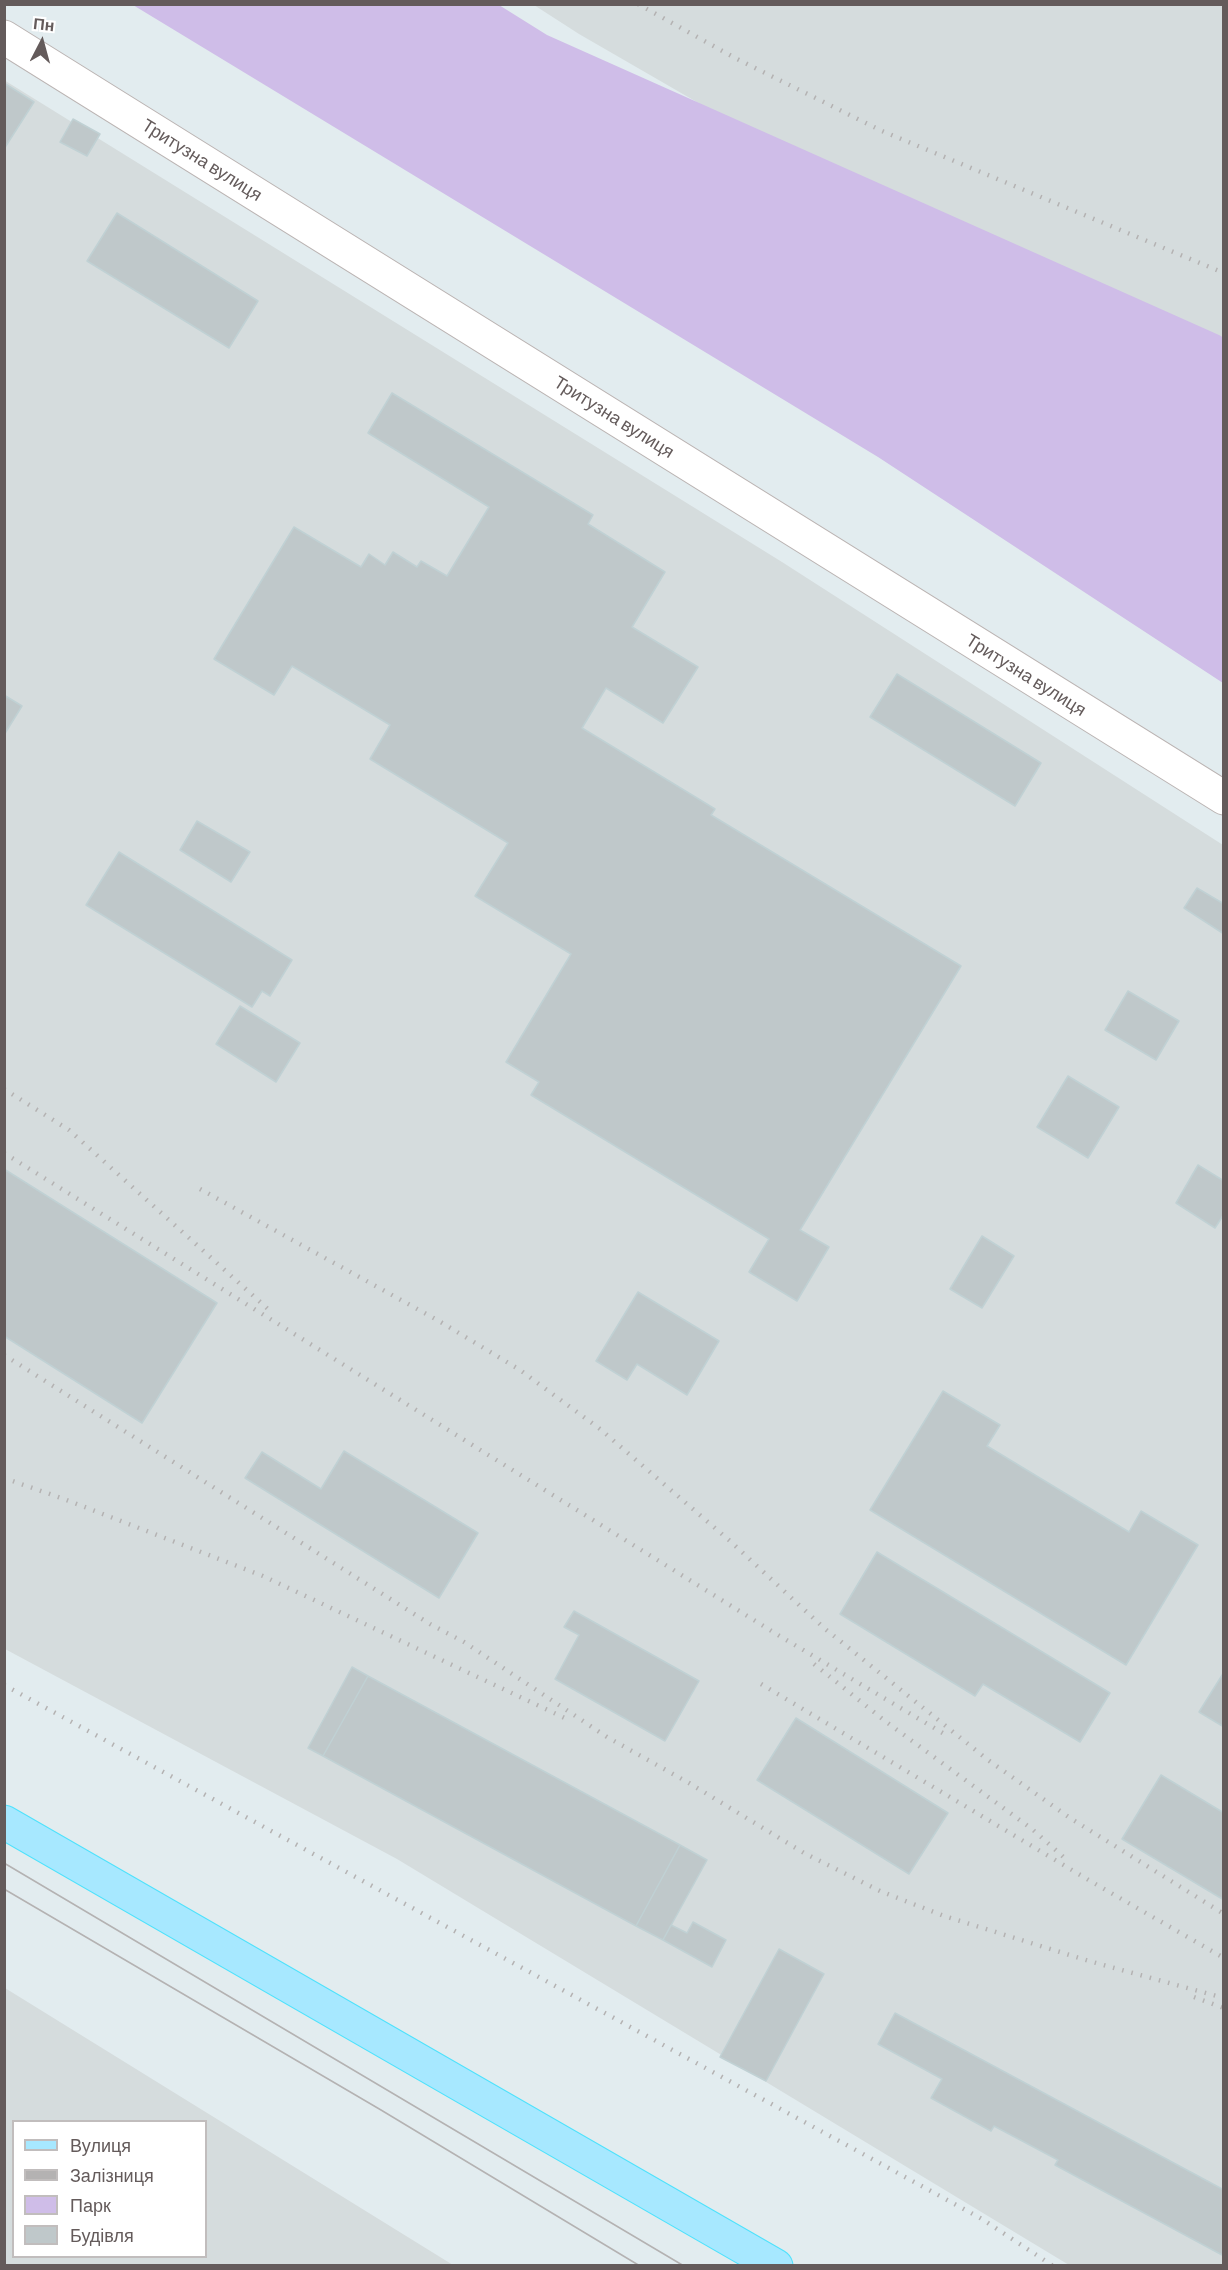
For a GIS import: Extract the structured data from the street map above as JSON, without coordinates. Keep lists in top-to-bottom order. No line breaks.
{"streets":{"street":["Тритузна вулиця"]},"legend":["Вулиця","Залізниця","Парк","Будівля"],"north":"top"}
